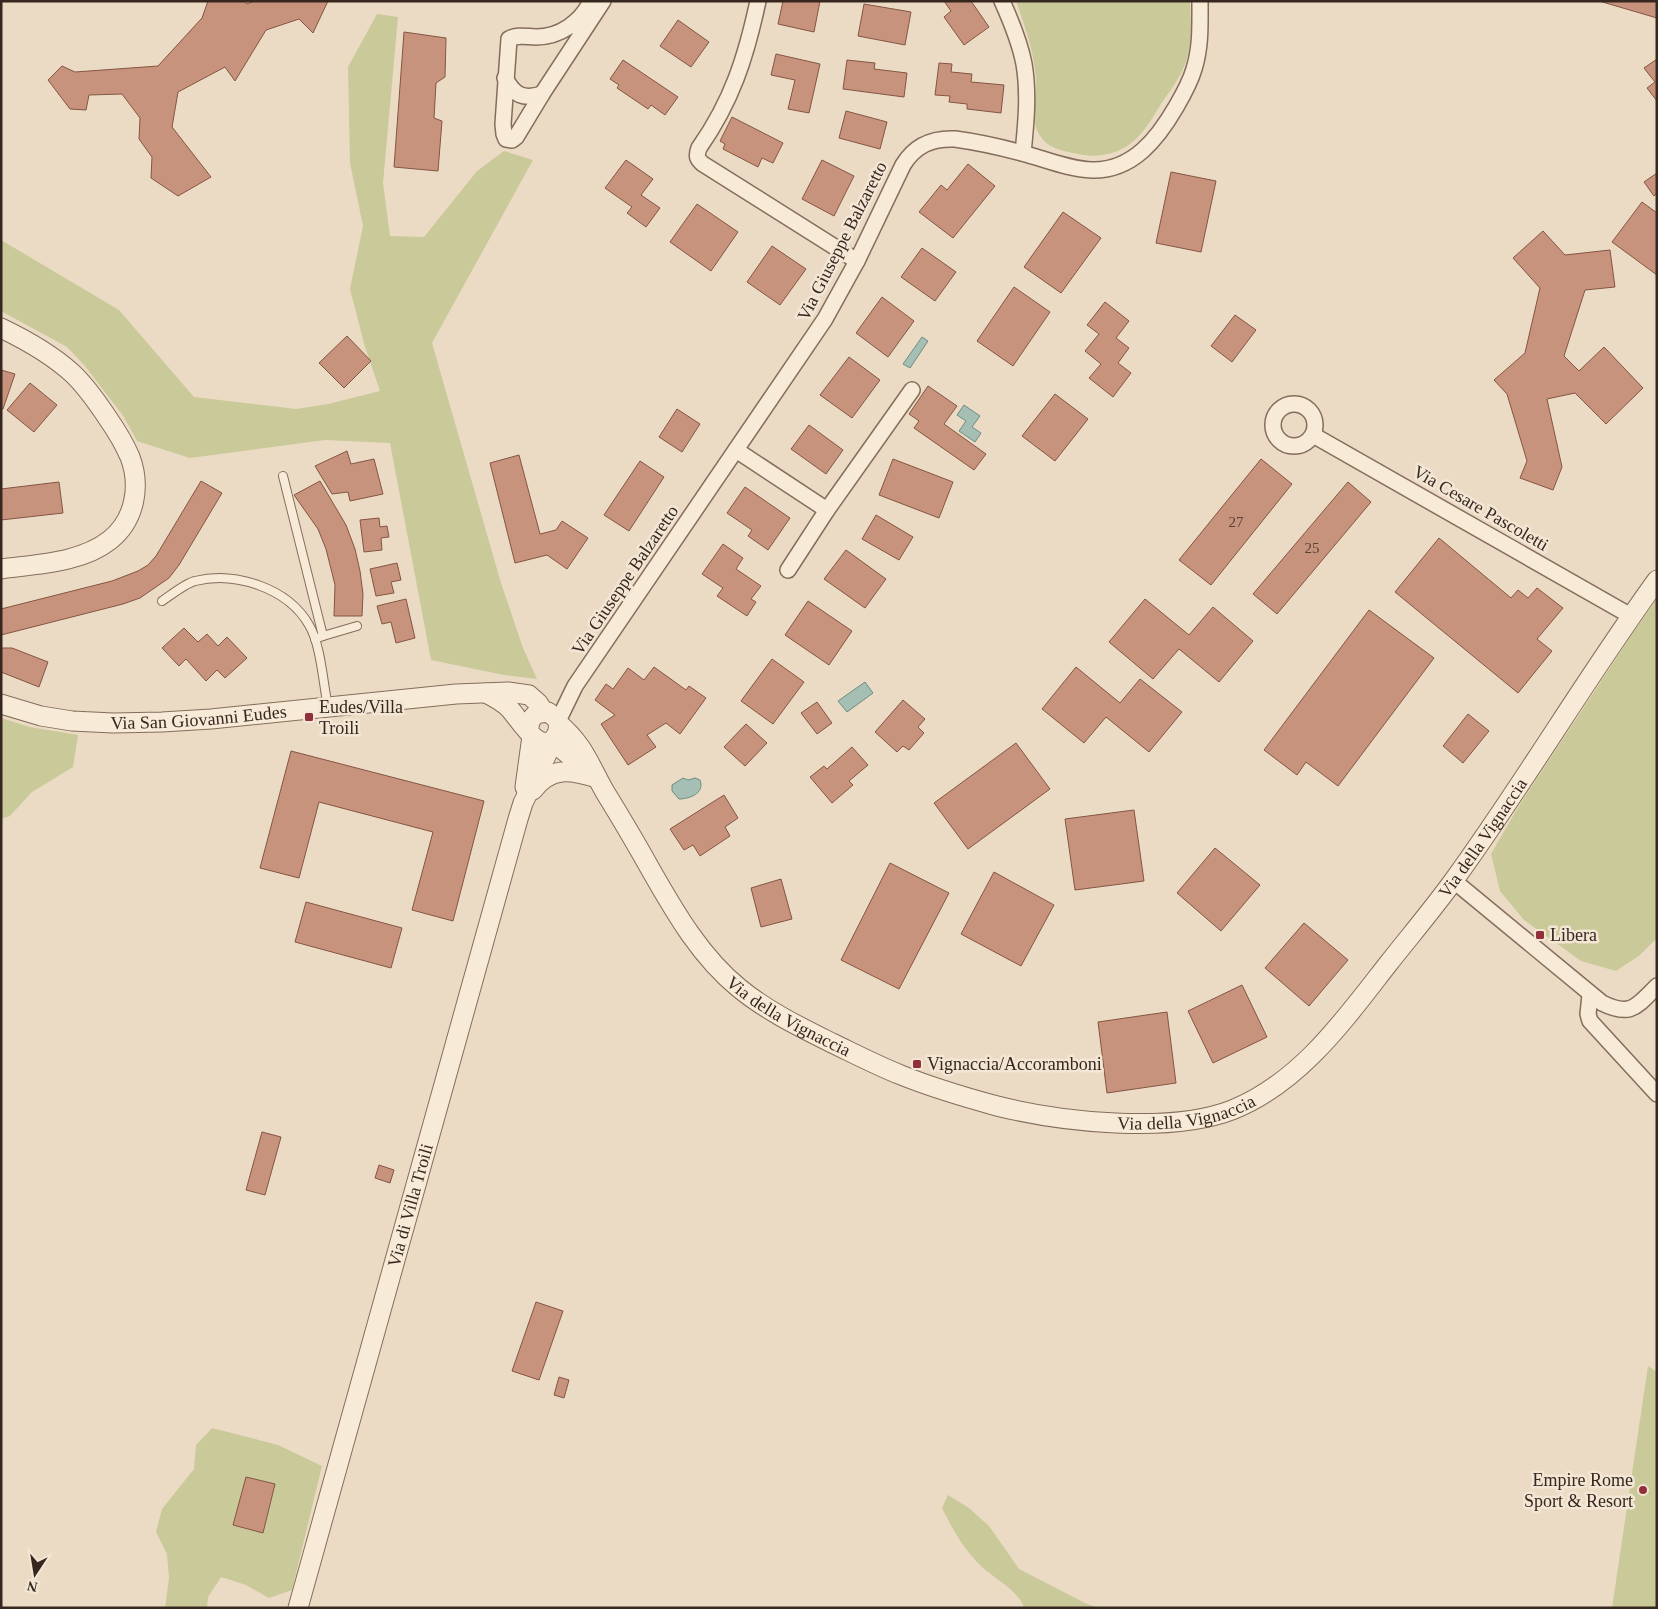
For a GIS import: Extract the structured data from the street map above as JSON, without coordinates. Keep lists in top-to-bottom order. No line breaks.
{"streets":{"street":["Via Giuseppe Balzaretto","Via Cesare Pascoletti","Via San Giovanni Eudes","Via della Vignaccia","Via di Villa Troili"]},"crossings":[["Via Giuseppe Balzaretto","Via San Giovanni Eudes"],["Via Giuseppe Balzaretto","Via della Vignaccia"],["Via Giuseppe Balzaretto","Via di Villa Troili"],["Via Cesare Pascoletti","Via della Vignaccia"],["Via San Giovanni Eudes","Via della Vignaccia"],["Via San Giovanni Eudes","Via di Villa Troili"],["Via della Vignaccia","Via di Villa Troili"]],"places":{"transit":["Eudes/Villa Troili","Libera","Vignaccia/Accoramboni"],"other":["Empire Rome Sport & Resort"]},"house_numbers":["27","25"],"north":"bottom"}
